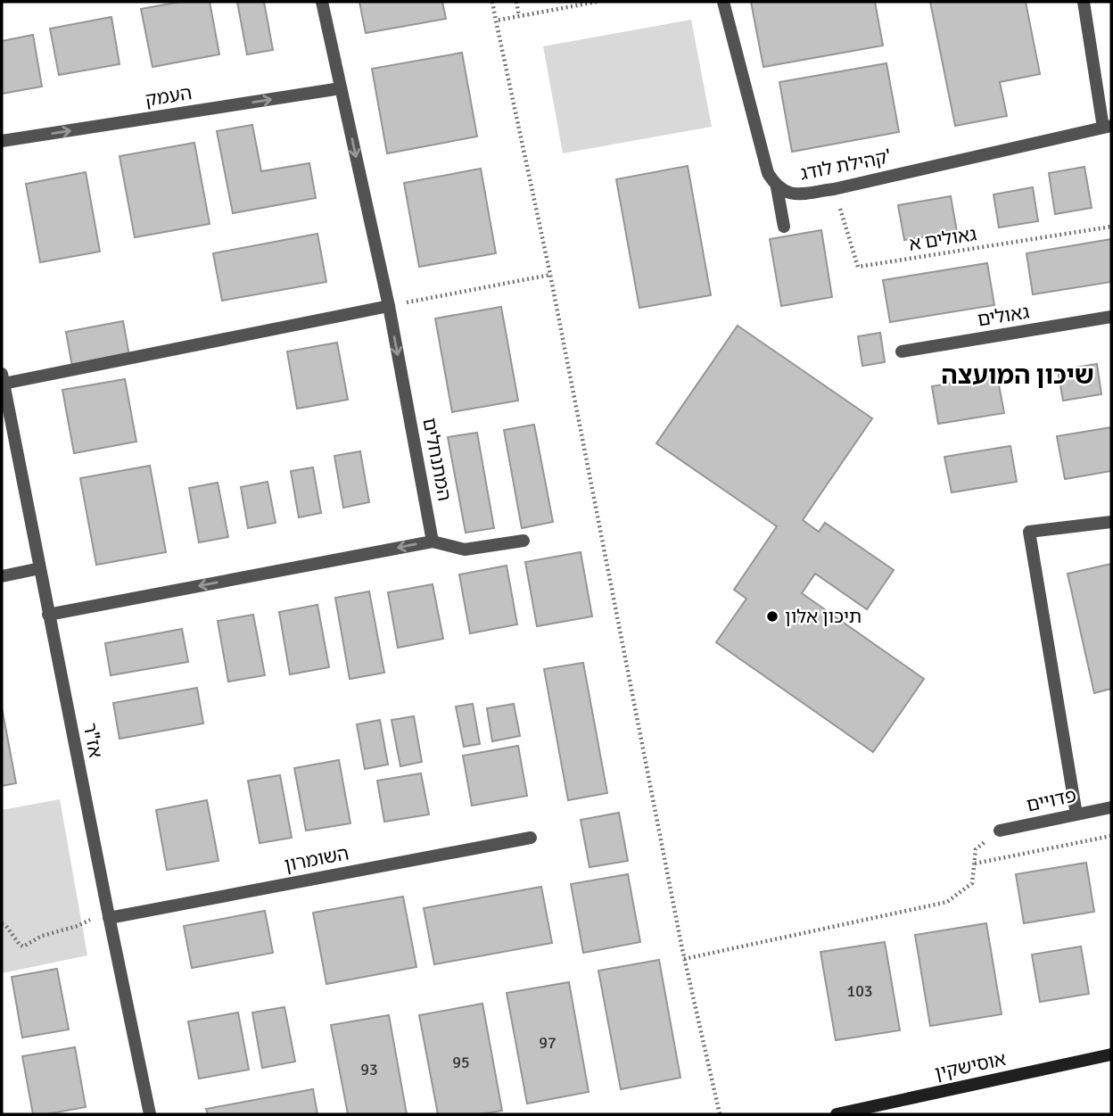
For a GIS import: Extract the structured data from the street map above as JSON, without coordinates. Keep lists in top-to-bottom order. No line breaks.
{"streets":{"street":["העמק","קהילת לודג'","גאולים","המתנחלים","אז\"ר","פדויים","השומרון","אוסישקין"],"path":["גאולים א"]},"crossings":[["העמק","המתנחלים"],["קהילת לודג'","גאולים א"],["אז\"ר","השומרון"]],"one_way":["העמק","המתנחלים"],"districts":["שיכון המועצה"],"places":["תיכון אלון"],"house_numbers":["103","97","95","93"]}
